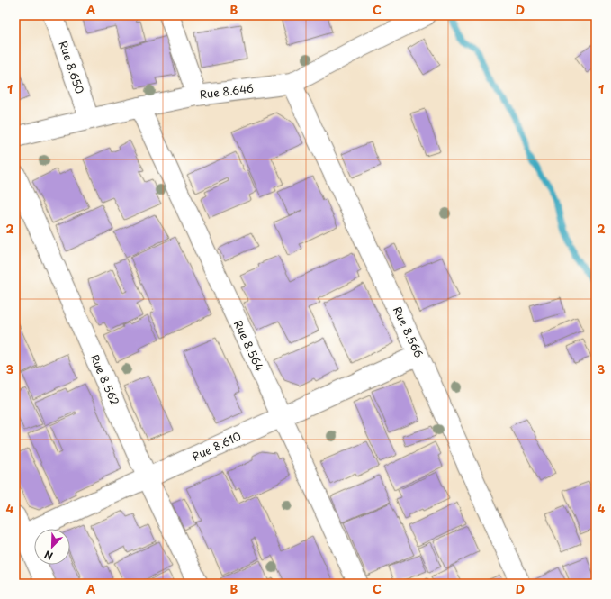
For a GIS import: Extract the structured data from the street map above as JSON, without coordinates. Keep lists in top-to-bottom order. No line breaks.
{"streets":{"street":["Rue 8.650","Rue 8.646","Rue 8.566","Rue 8.564","Rue 8.562","Rue 8.610"]},"crossings":[["Rue 8.650","Rue 8.646"],["Rue 8.646","Rue 8.566"],["Rue 8.646","Rue 8.564"],["Rue 8.566","Rue 8.610"],["Rue 8.564","Rue 8.610"],["Rue 8.562","Rue 8.610"]],"north":"bottom left","grid":{"columns":["A","B","C","D"],"rows":["1","2","3","4"]}}
